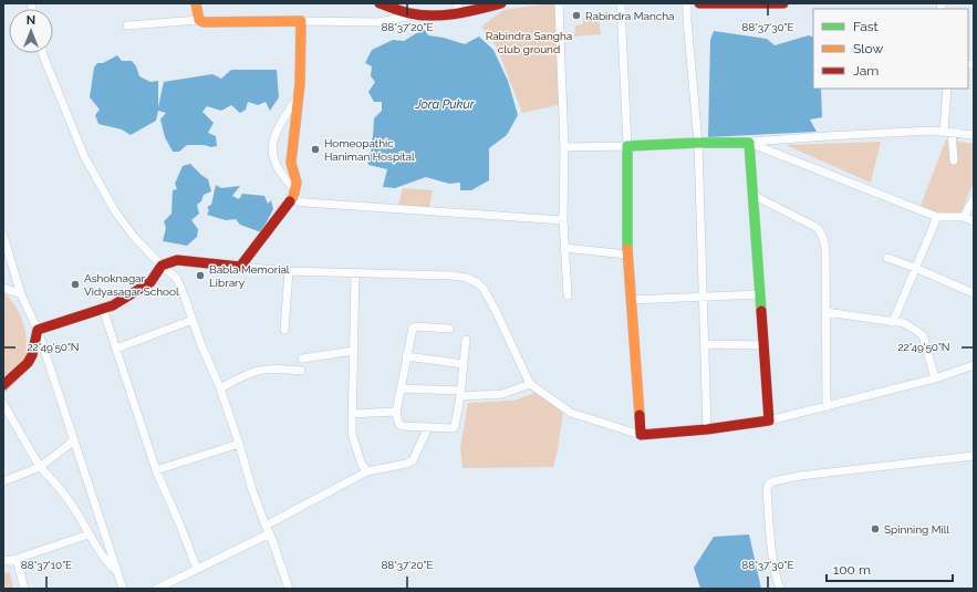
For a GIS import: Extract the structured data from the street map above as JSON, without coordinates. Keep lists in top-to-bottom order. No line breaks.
{"water":["Jora Pukur"],"parks":["Rabindra Sangha club ground"],"places":["Rabindra Mancha","Homeopathic Haniman Hospital","Babla Memorial Library","Ashoknagar Vidyasagar School","Spinning Mill"],"legend":["Fast","Slow","Jam"],"scale_bar":"100 m","north":"top","coordinates":["88°37'20\"E","88°37'30\"E","22°49'50\"N","88°37'10\"E"]}
